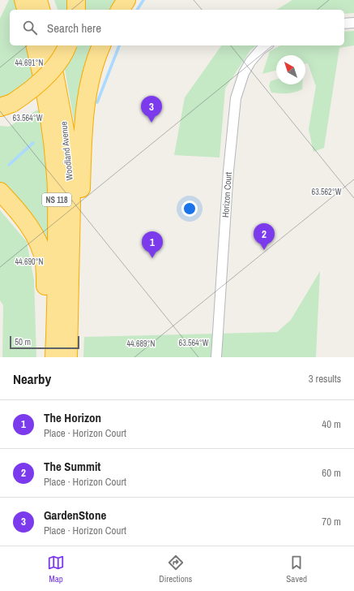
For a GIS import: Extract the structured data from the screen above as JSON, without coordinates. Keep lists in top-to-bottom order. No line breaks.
{"streets":{"highway":["Woodland Avenue","NS 118"],"street":["Horizon Court"]},"scale_bar":"50 m","north":"top left","page":{"search":"Search here","pins":["3","2","1"],"scale":"50 m","heading":["Nearby","3 results"],"list":[{"mark":"1","name":"The Horizon","note":"Place · Horizon Court","value":"40 m"},{"mark":"2","name":"The Summit","note":"Place · Horizon Court","value":"60 m"},{"mark":"3","name":"GardenStone","note":"Place · Horizon Court","value":"70 m"}],"nav":["Map","Directions","Saved"]},"coordinates":["44.691°N","63.564°W","63.562°W","44.690°N","44.689°N"]}
